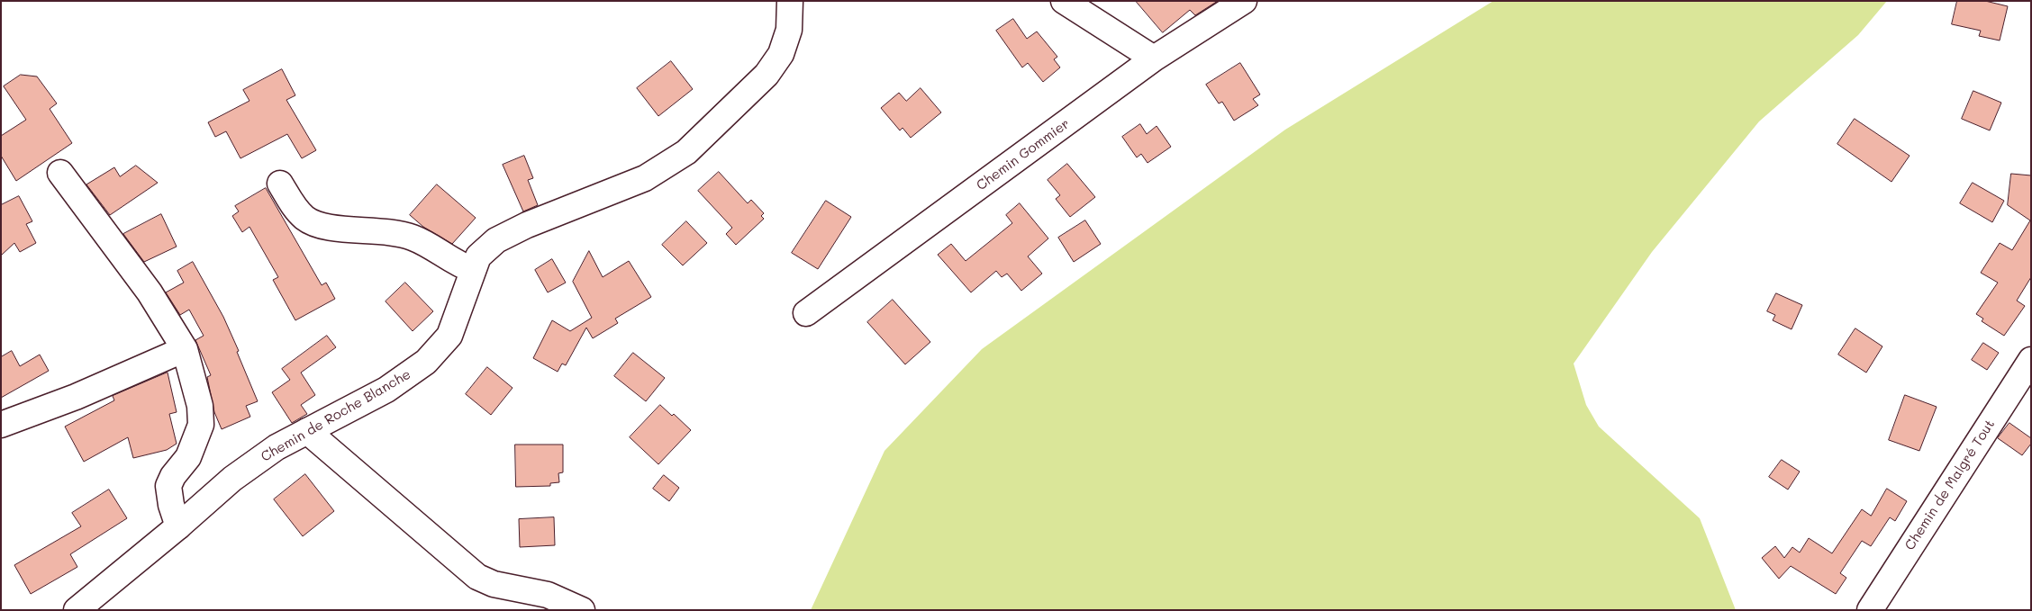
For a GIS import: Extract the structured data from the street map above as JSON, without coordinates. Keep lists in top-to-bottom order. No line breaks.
{"streets":{"street":["Chemin Gommier","Chemin de Roche Blanche","Chemin de Malgré Tout"]}}
